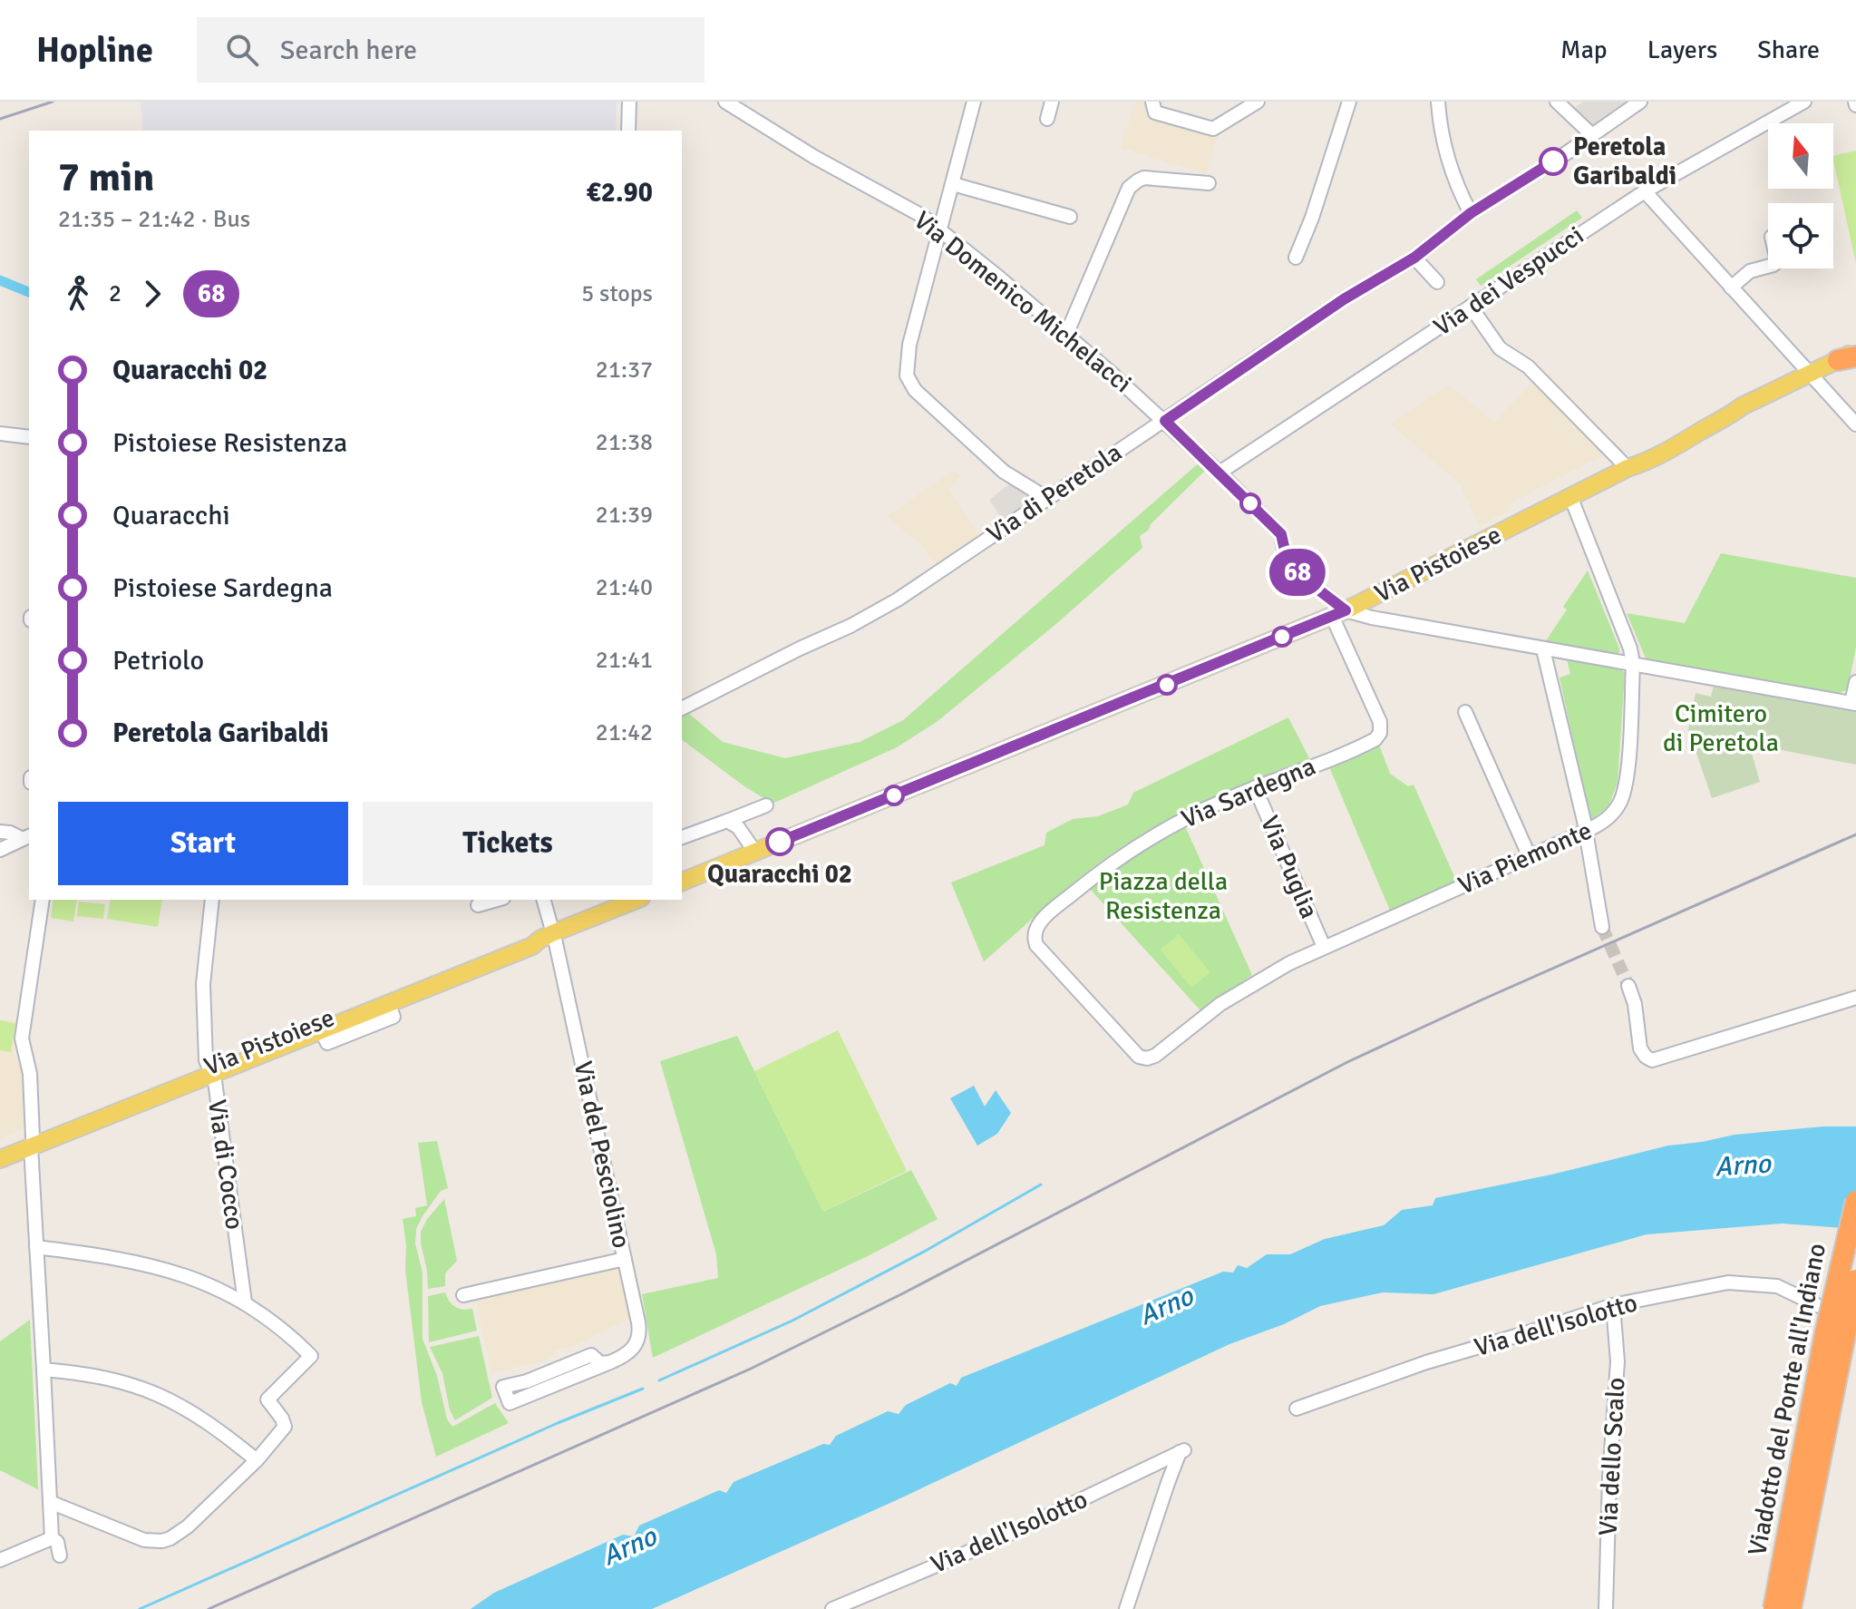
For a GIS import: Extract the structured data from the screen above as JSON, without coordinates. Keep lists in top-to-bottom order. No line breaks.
{"streets":{"highway":["Viadotto del Ponte all'Indiano"],"main road":["Via Pistoiese"],"street":["Via dei Vespucci","Via Domenico Michelacci","Via di Peretola","Via Sardegna","Via Piemonte","Via Puglia","Via del Pesciolino","Via di Cocco","Via dell'Isolotto","Via dello Scalo"]},"crossings":[["Via dei Vespucci","Via Domenico Michelacci"],["Via Domenico Michelacci","Via di Peretola"],["Via Domenico Michelacci","Via Pistoiese"],["Via Domenico Michelacci","Via Sardegna"],["Via Pistoiese","Via Sardegna"],["Via Pistoiese","Via Piemonte"],["Via Pistoiese","Via del Pesciolino"],["Via Pistoiese","Via di Cocco"],["Via Sardegna","Via Piemonte"],["Via Sardegna","Via Puglia"],["Via Piemonte","Via Puglia"],["Via dell'Isolotto","Via dello Scalo"]],"water":["Arno"],"parks":["Cimitero di Peretola","Piazza della Resistenza"],"places":["Peretola Garibaldi","Quaracchi 02"],"lines":["bus line 68"],"north":"top","page":{"header":"Hopline","search":"Search here","nav":["Map","Layers","Share"],"on_map":"68","heading":["7 min","21:35 – 21:42 · Bus","€2.90"],"legs":["2","68","5 stops"],"list":[{"name":"Quaracchi 02","value":"21:37"},{"name":"Pistoiese Resistenza","value":"21:38"},{"name":"Quaracchi","value":"21:39"},{"name":"Pistoiese Sardegna","value":"21:40"},{"name":"Petriolo","value":"21:41"},{"name":"Peretola Garibaldi","value":"21:42"}],"buttons":["Start","Tickets"]}}
